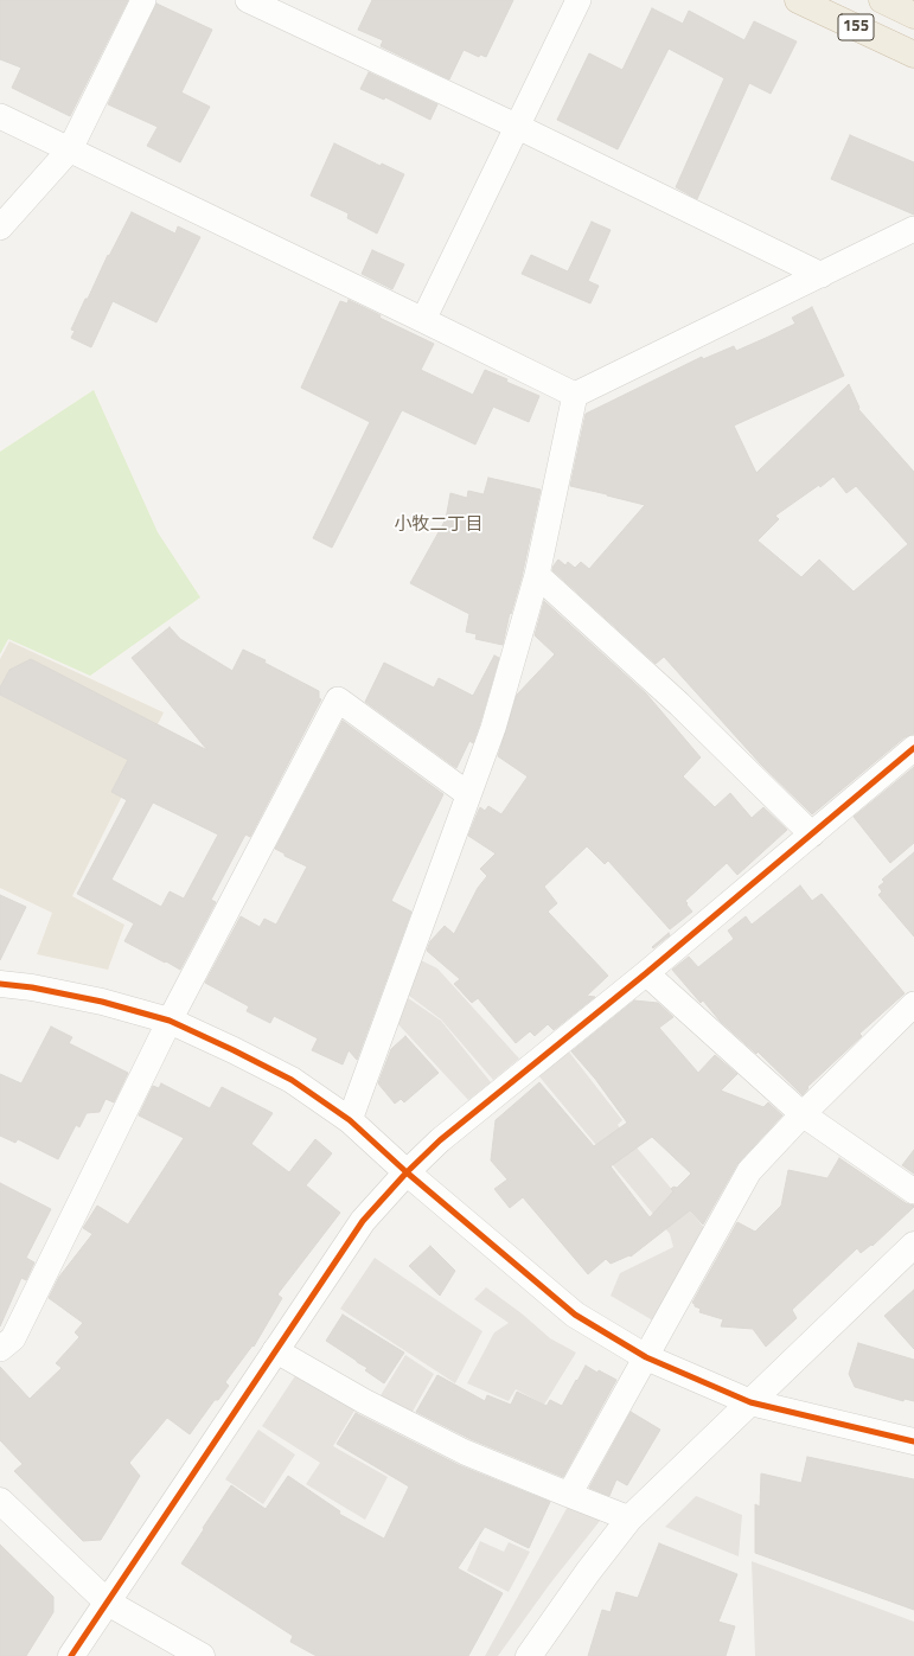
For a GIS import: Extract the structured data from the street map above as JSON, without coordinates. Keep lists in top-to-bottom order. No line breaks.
{"streets":{"highway":["155"]},"districts":["小牧二丁目"]}
